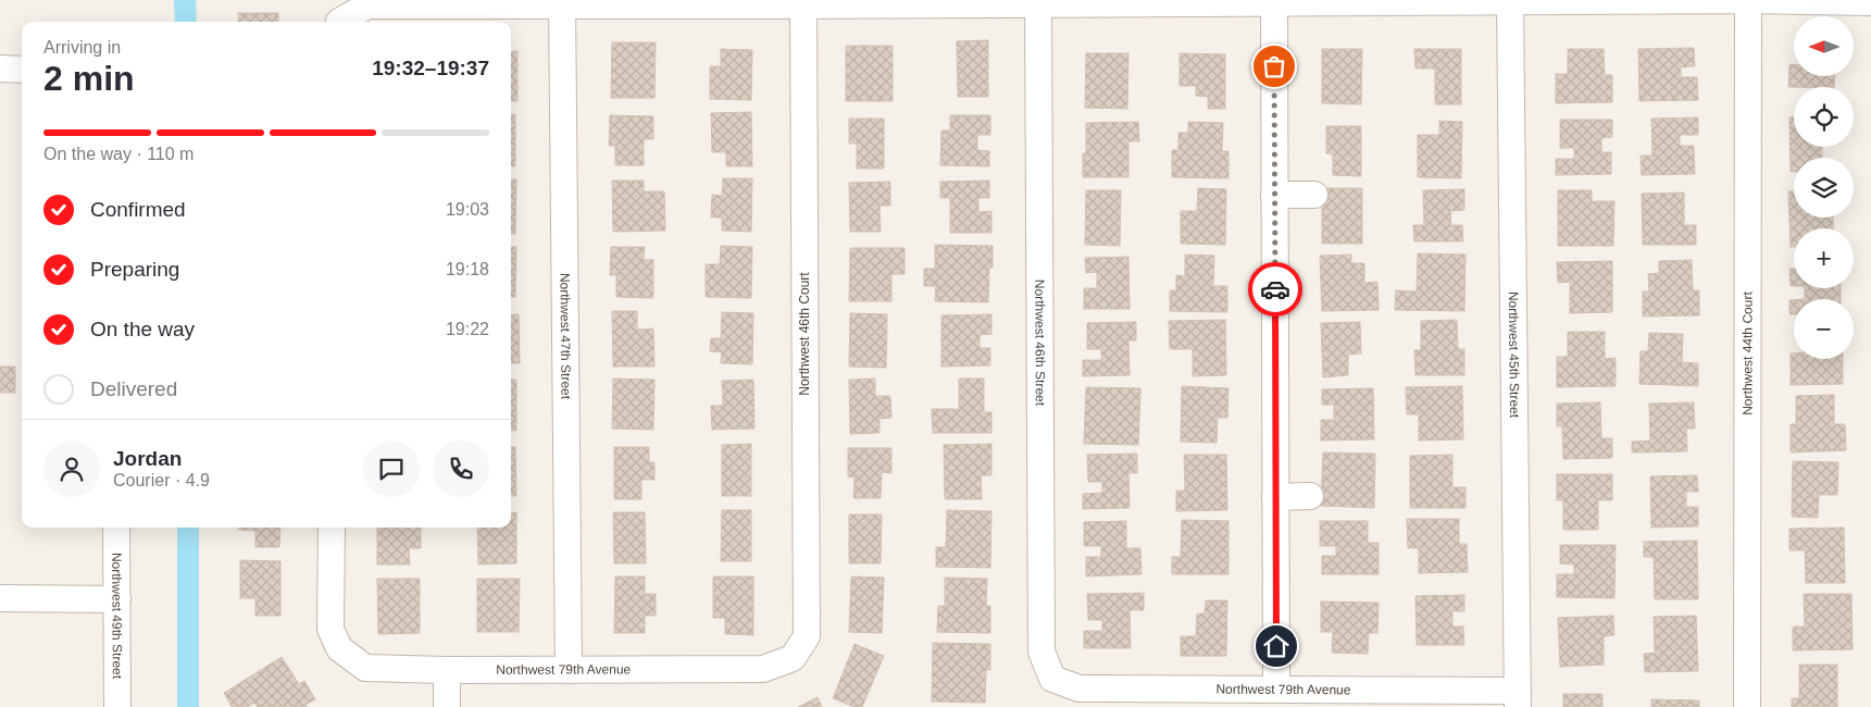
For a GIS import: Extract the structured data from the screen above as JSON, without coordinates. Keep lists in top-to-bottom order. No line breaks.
{"streets":{"street":["Northwest 46th Court","Northwest 47th Street","Northwest 46th Street","Northwest 44th Court","Northwest 45th Street","Northwest 49th Street","Northwest 79th Avenue"]},"crossings":[["Northwest 46th Court","Northwest 79th Avenue"],["Northwest 47th Street","Northwest 79th Avenue"],["Northwest 46th Street","Northwest 79th Avenue"],["Northwest 45th Street","Northwest 79th Avenue"]],"north":"left","page":{"map_buttons":["+","−"],"heading":["2 min","Arriving in","19:32–19:37"],"panel":["Jordan","Courier · 4.9"],"bar":"On the way · 110 m","list":[["Confirmed","19:03"],["Preparing","19:18"],["On the way","19:22"],"Delivered"]}}
